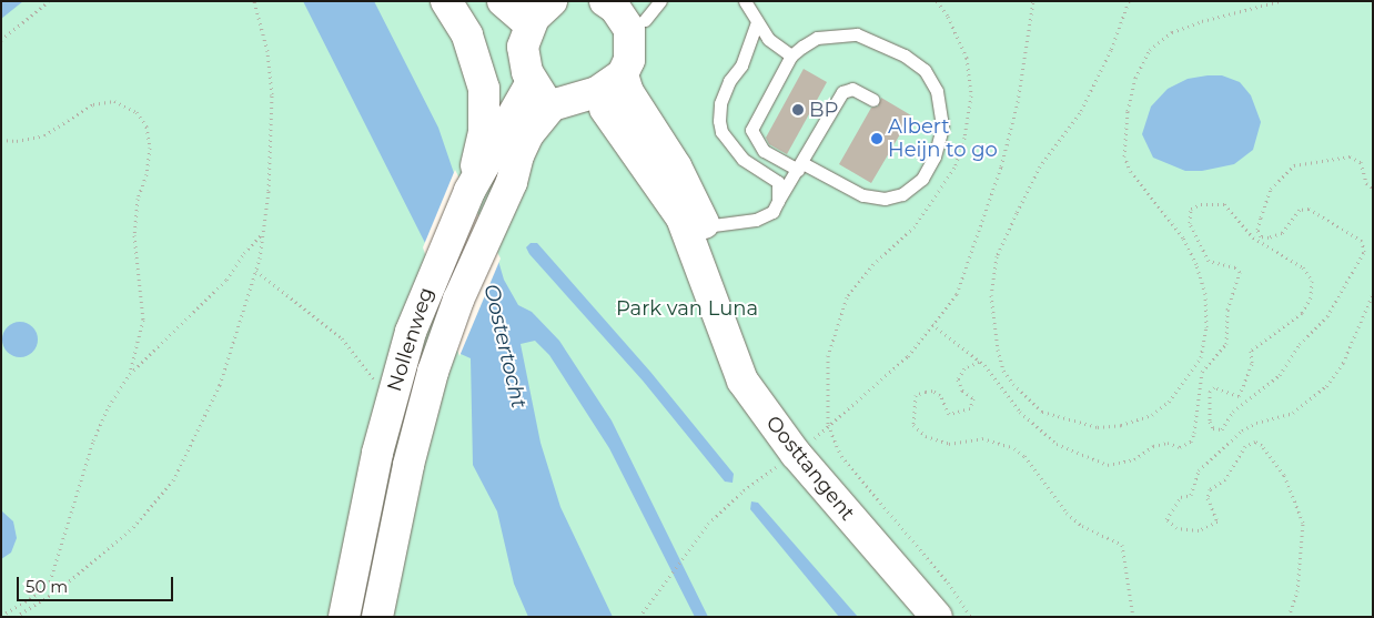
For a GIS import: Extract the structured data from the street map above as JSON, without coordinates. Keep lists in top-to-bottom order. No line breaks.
{"streets":{"main road":["Nollenweg","Oosttangent"]},"water":["Oostertocht"],"parks":["Park van Luna"],"places":["BP","Albert Heijn to go"],"scale_bar":"50 m"}
